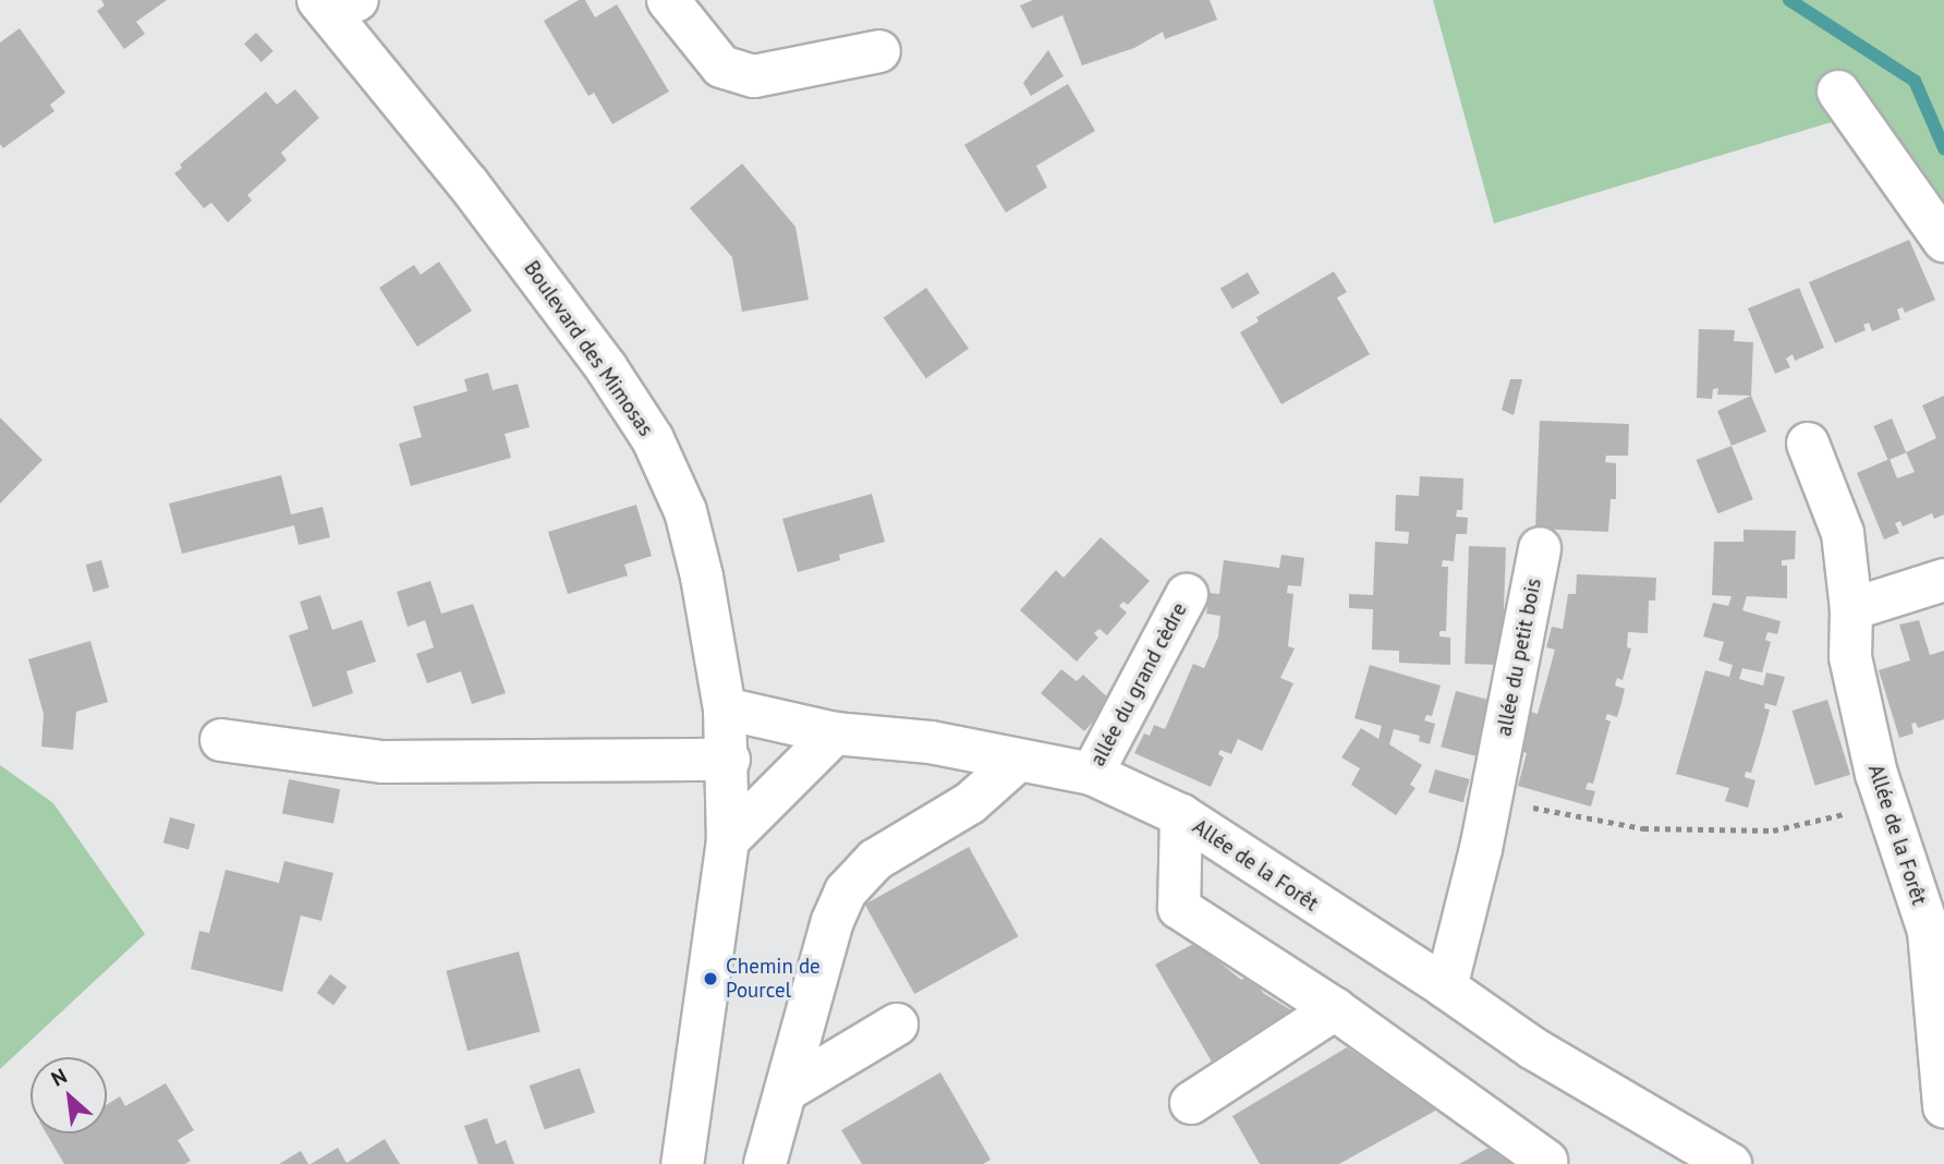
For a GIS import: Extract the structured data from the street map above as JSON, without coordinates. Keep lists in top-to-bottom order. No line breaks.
{"streets":{"street":["Boulevard des Mimosas","allée du petit bois","allée du grand cèdre","Allée de la Forêt"]},"crossings":[["Boulevard des Mimosas","Allée de la Forêt"],["allée du petit bois","Allée de la Forêt"],["allée du grand cèdre","Allée de la Forêt"]],"places":["Chemin de Pourcel"],"north":"top left"}
